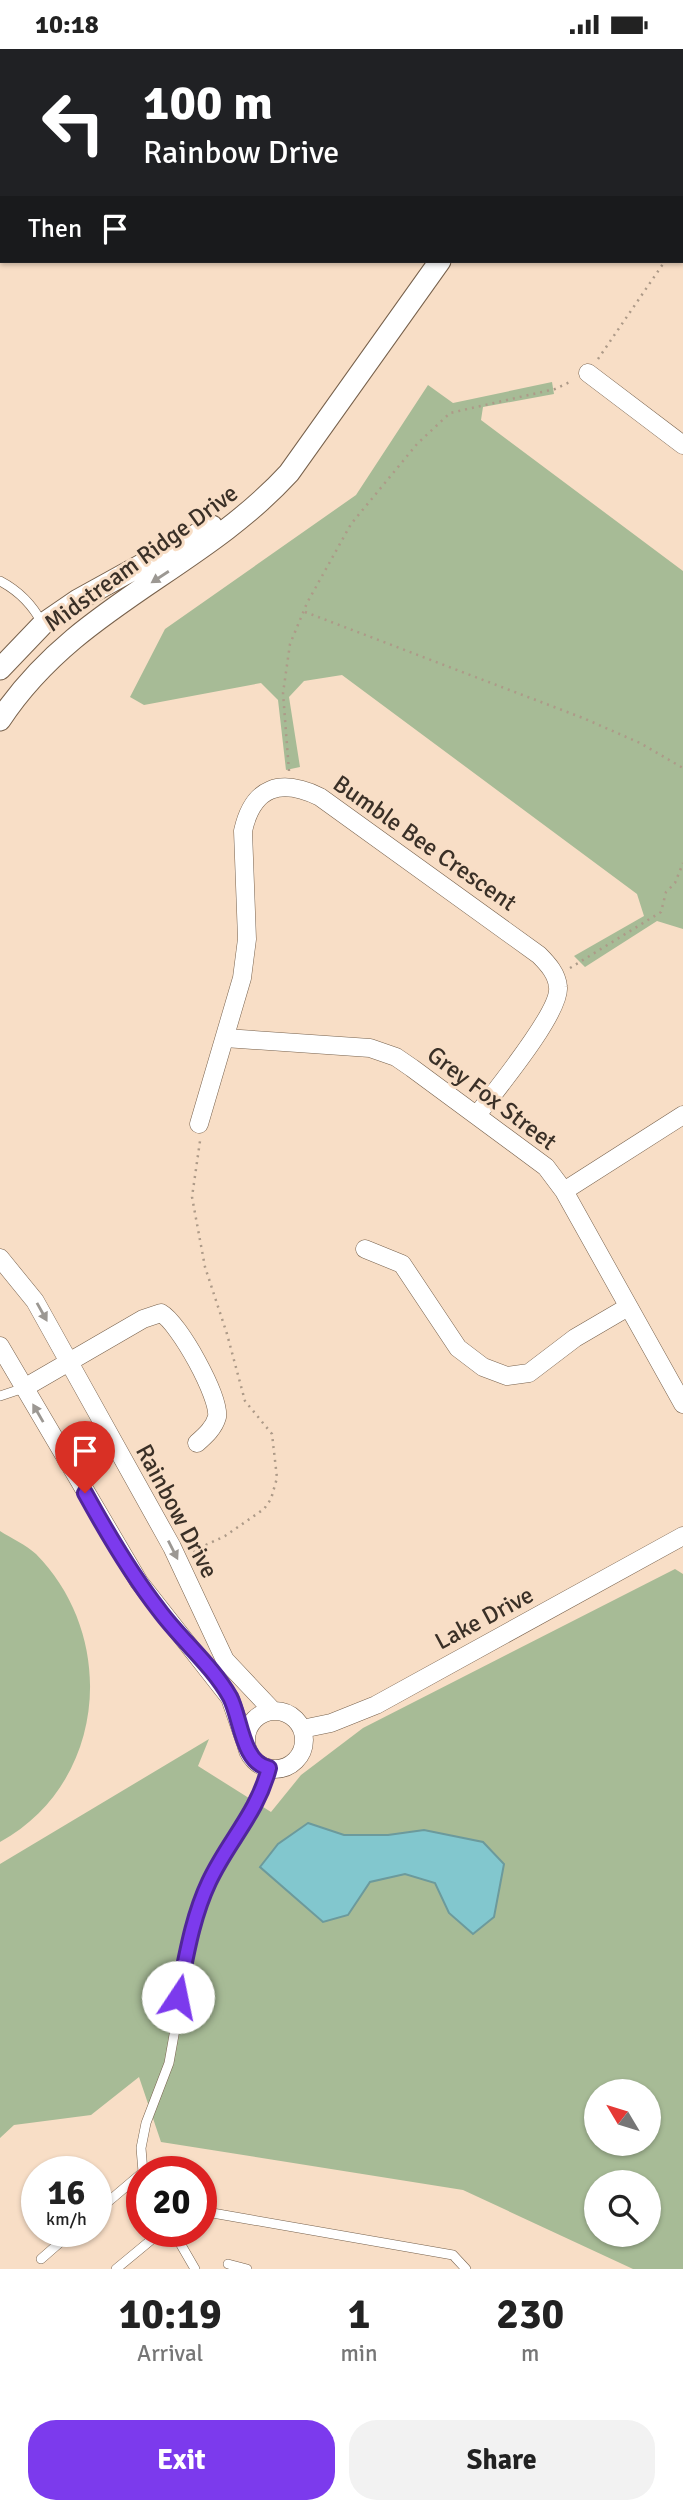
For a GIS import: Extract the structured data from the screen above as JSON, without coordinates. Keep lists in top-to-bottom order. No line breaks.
{"streets":{"street":["Midstream Ridge Drive","Bumble Bee Crescent","Grey Fox Street","Rainbow Drive","Lake Drive"]},"crossings":[["Rainbow Drive","Lake Drive"]],"north":"top left","page":{"status":"10:18","turn":["100 m","Rainbow Drive"],"then":"Then","speed":"16 km/h","limit":"20","eta":["10:19","Arrival","1","min","230","m"],"buttons":["Exit","Share"]}}
